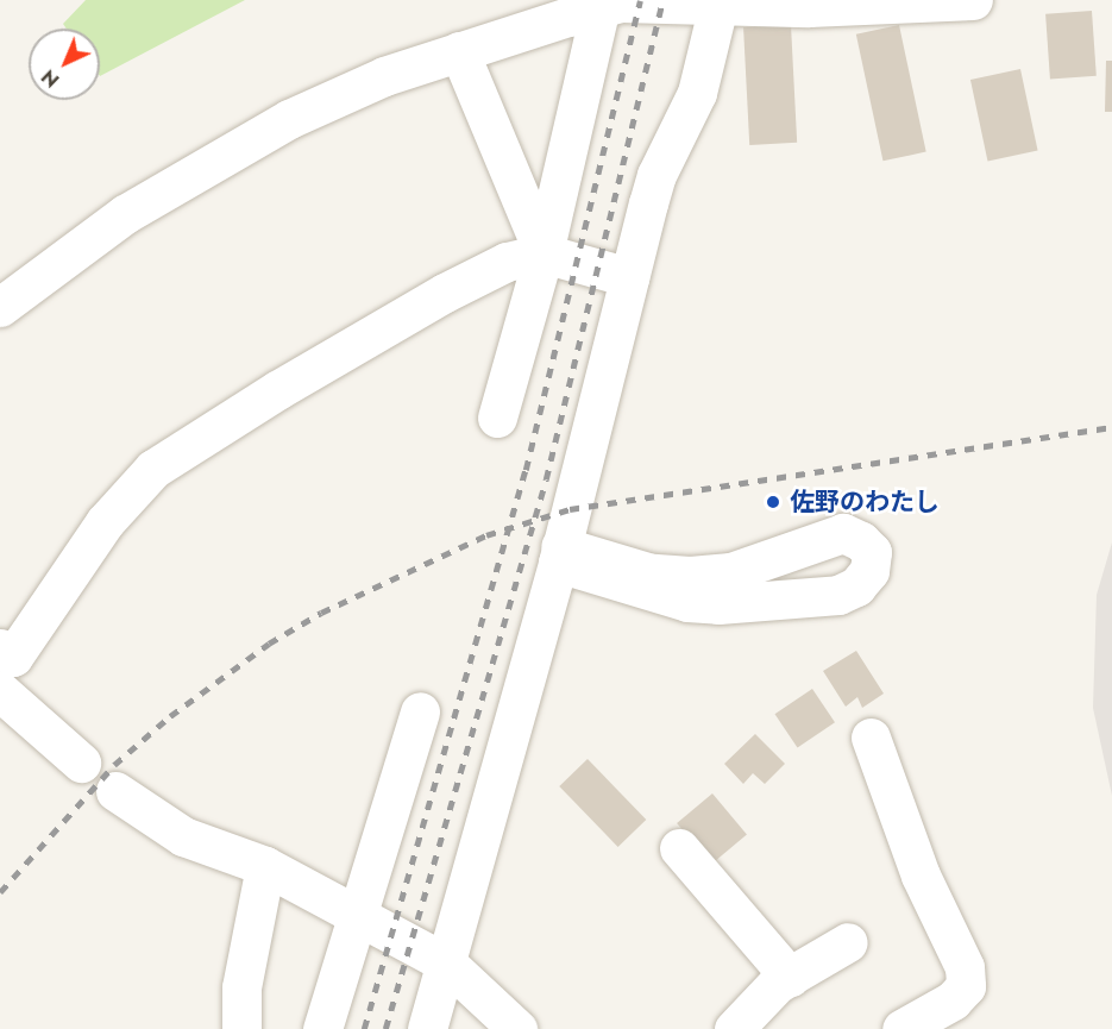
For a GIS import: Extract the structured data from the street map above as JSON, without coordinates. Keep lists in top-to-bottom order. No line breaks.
{"places":["佐野のわたし"],"north":"bottom left"}
